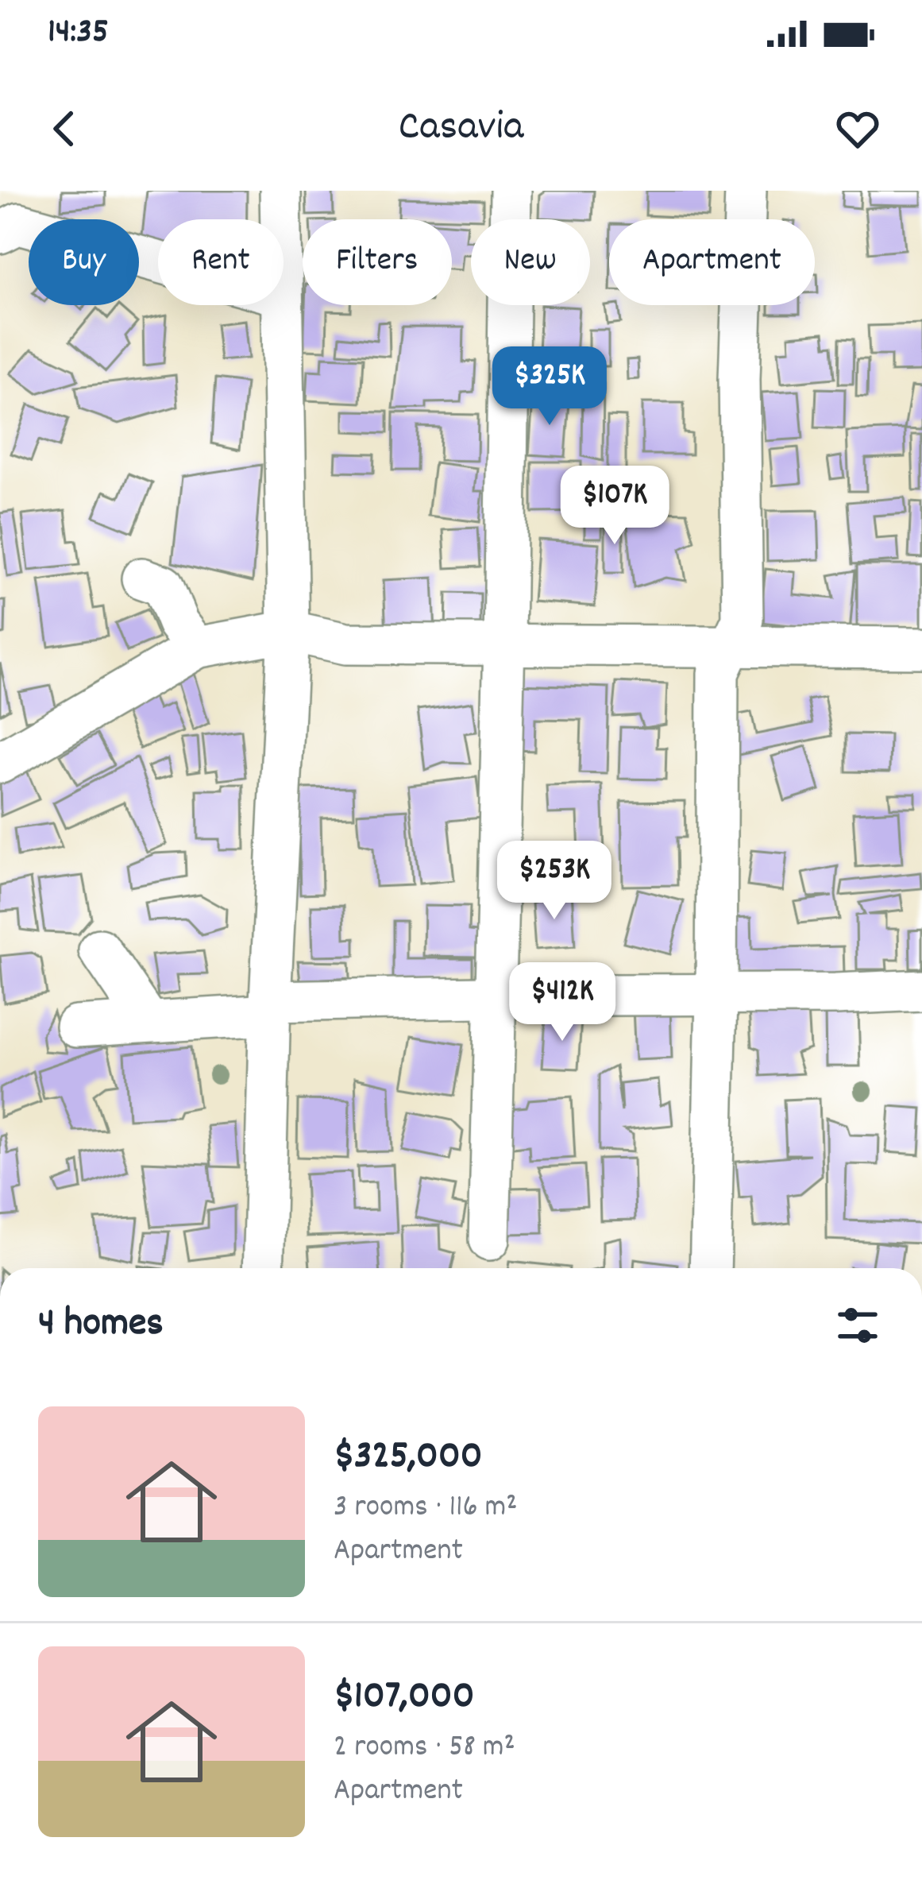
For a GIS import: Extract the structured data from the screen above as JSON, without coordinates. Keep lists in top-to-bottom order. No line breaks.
{"page":{"status":"14:35","header":"Casavia","chip":["Buy","Rent","Filters","New","Apartment"],"price":["$325K","$107K","$253K","$412K"],"heading":"4 homes","list":[{"name":"$325,000","note":"3 rooms · 116 m² · Apartment"},{"name":"$107,000","note":"2 rooms · 58 m² · Apartment"}]}}
